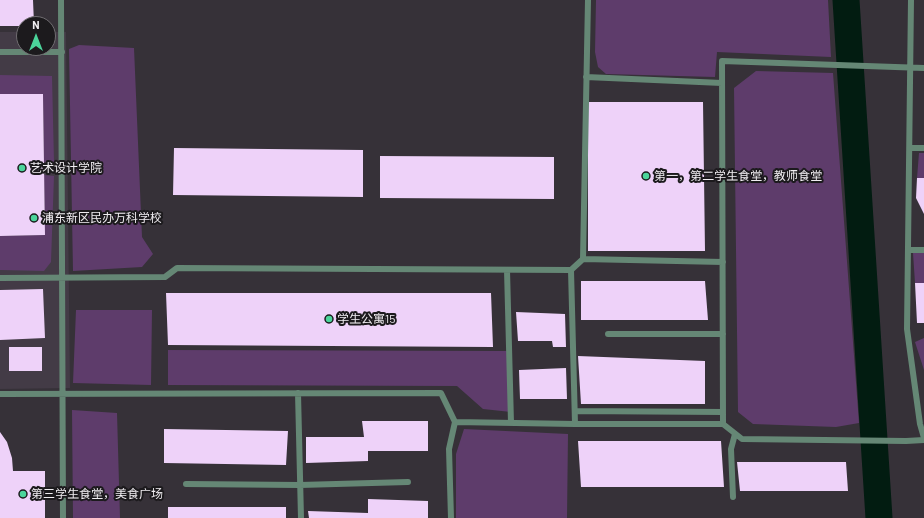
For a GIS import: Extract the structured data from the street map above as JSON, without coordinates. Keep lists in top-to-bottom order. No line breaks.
{"places":["艺术设计学院","第一，第二学生食堂，教师食堂","浦东新区民办万科学校","学生公寓15","第三学生食堂，美食广场"],"north":"top"}
